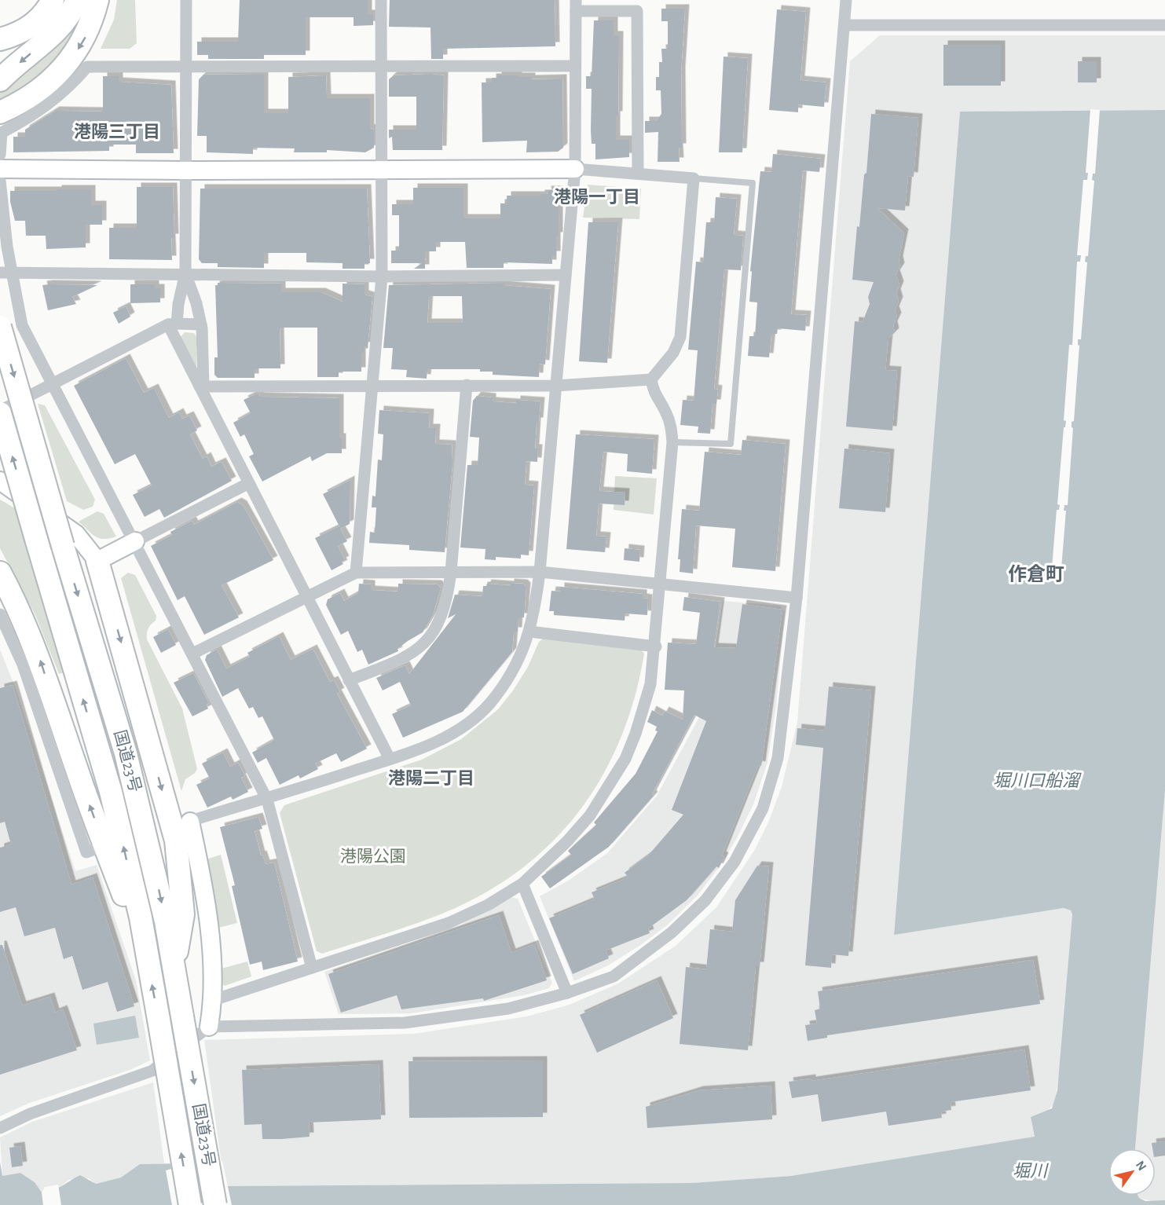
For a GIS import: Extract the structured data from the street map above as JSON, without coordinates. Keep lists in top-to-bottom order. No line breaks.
{"streets":{"highway":["国道23号"]},"districts":["港陽三丁目","港陽一丁目","作倉町","港陽二丁目"],"water":["堀川口船溜","堀川"],"parks":["港陽公園"],"north":"top right"}
